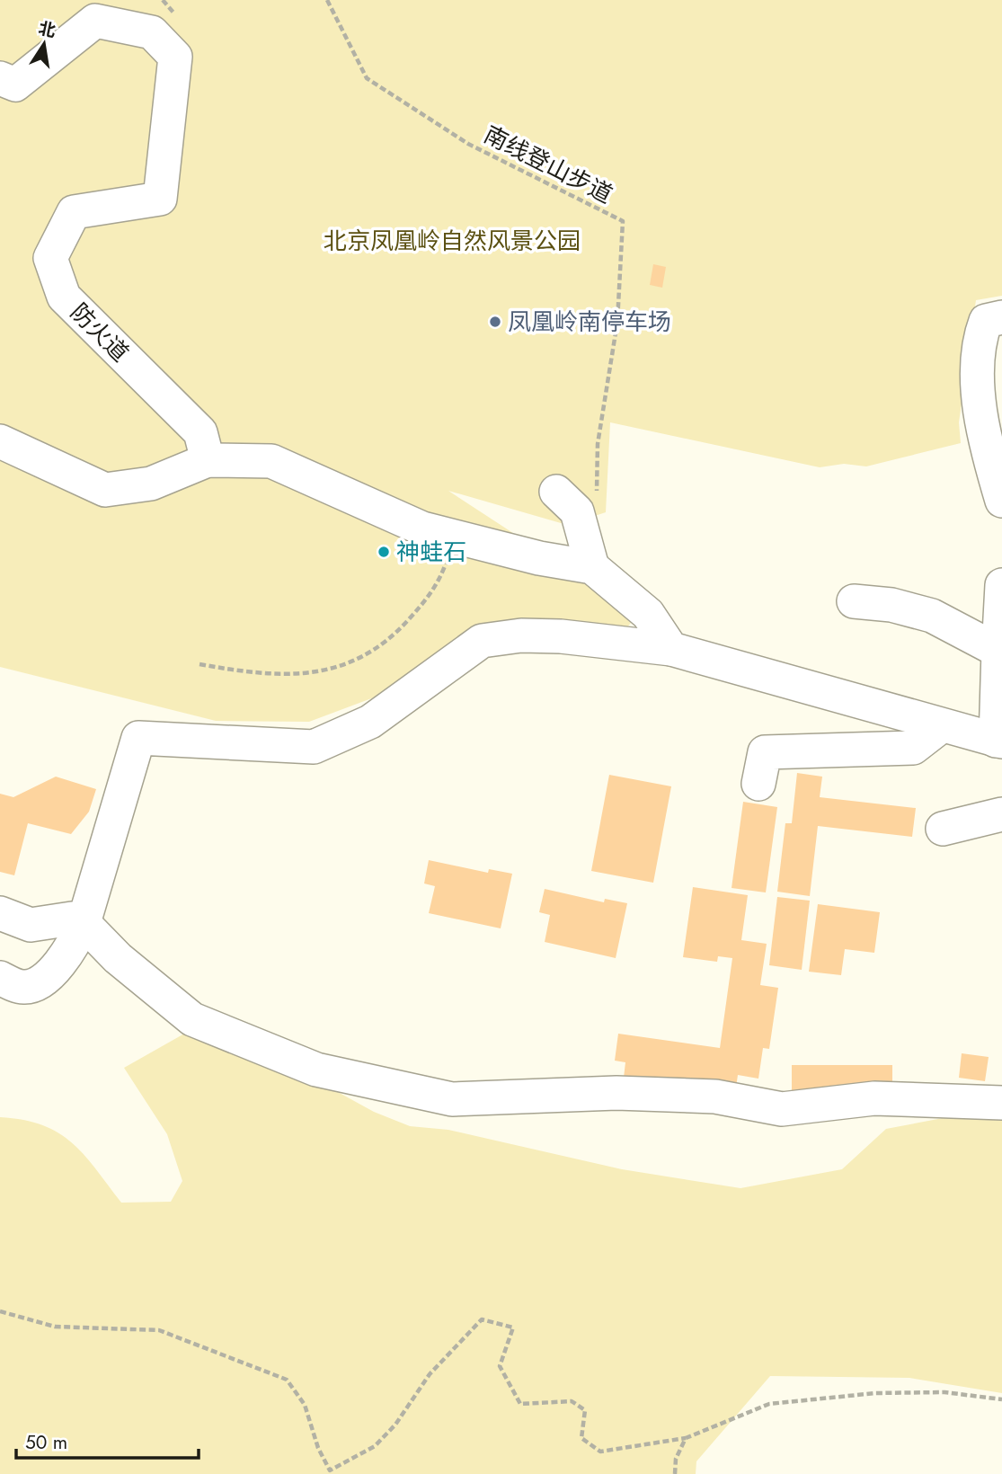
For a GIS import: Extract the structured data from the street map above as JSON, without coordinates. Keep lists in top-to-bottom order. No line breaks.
{"streets":{"street":["防火道"],"path":["南线登山步道"]},"parks":["北京凤凰岭自然风景公园"],"places":["凤凰岭南停车场","神蛙石"],"scale_bar":"50 m","north":"top"}
